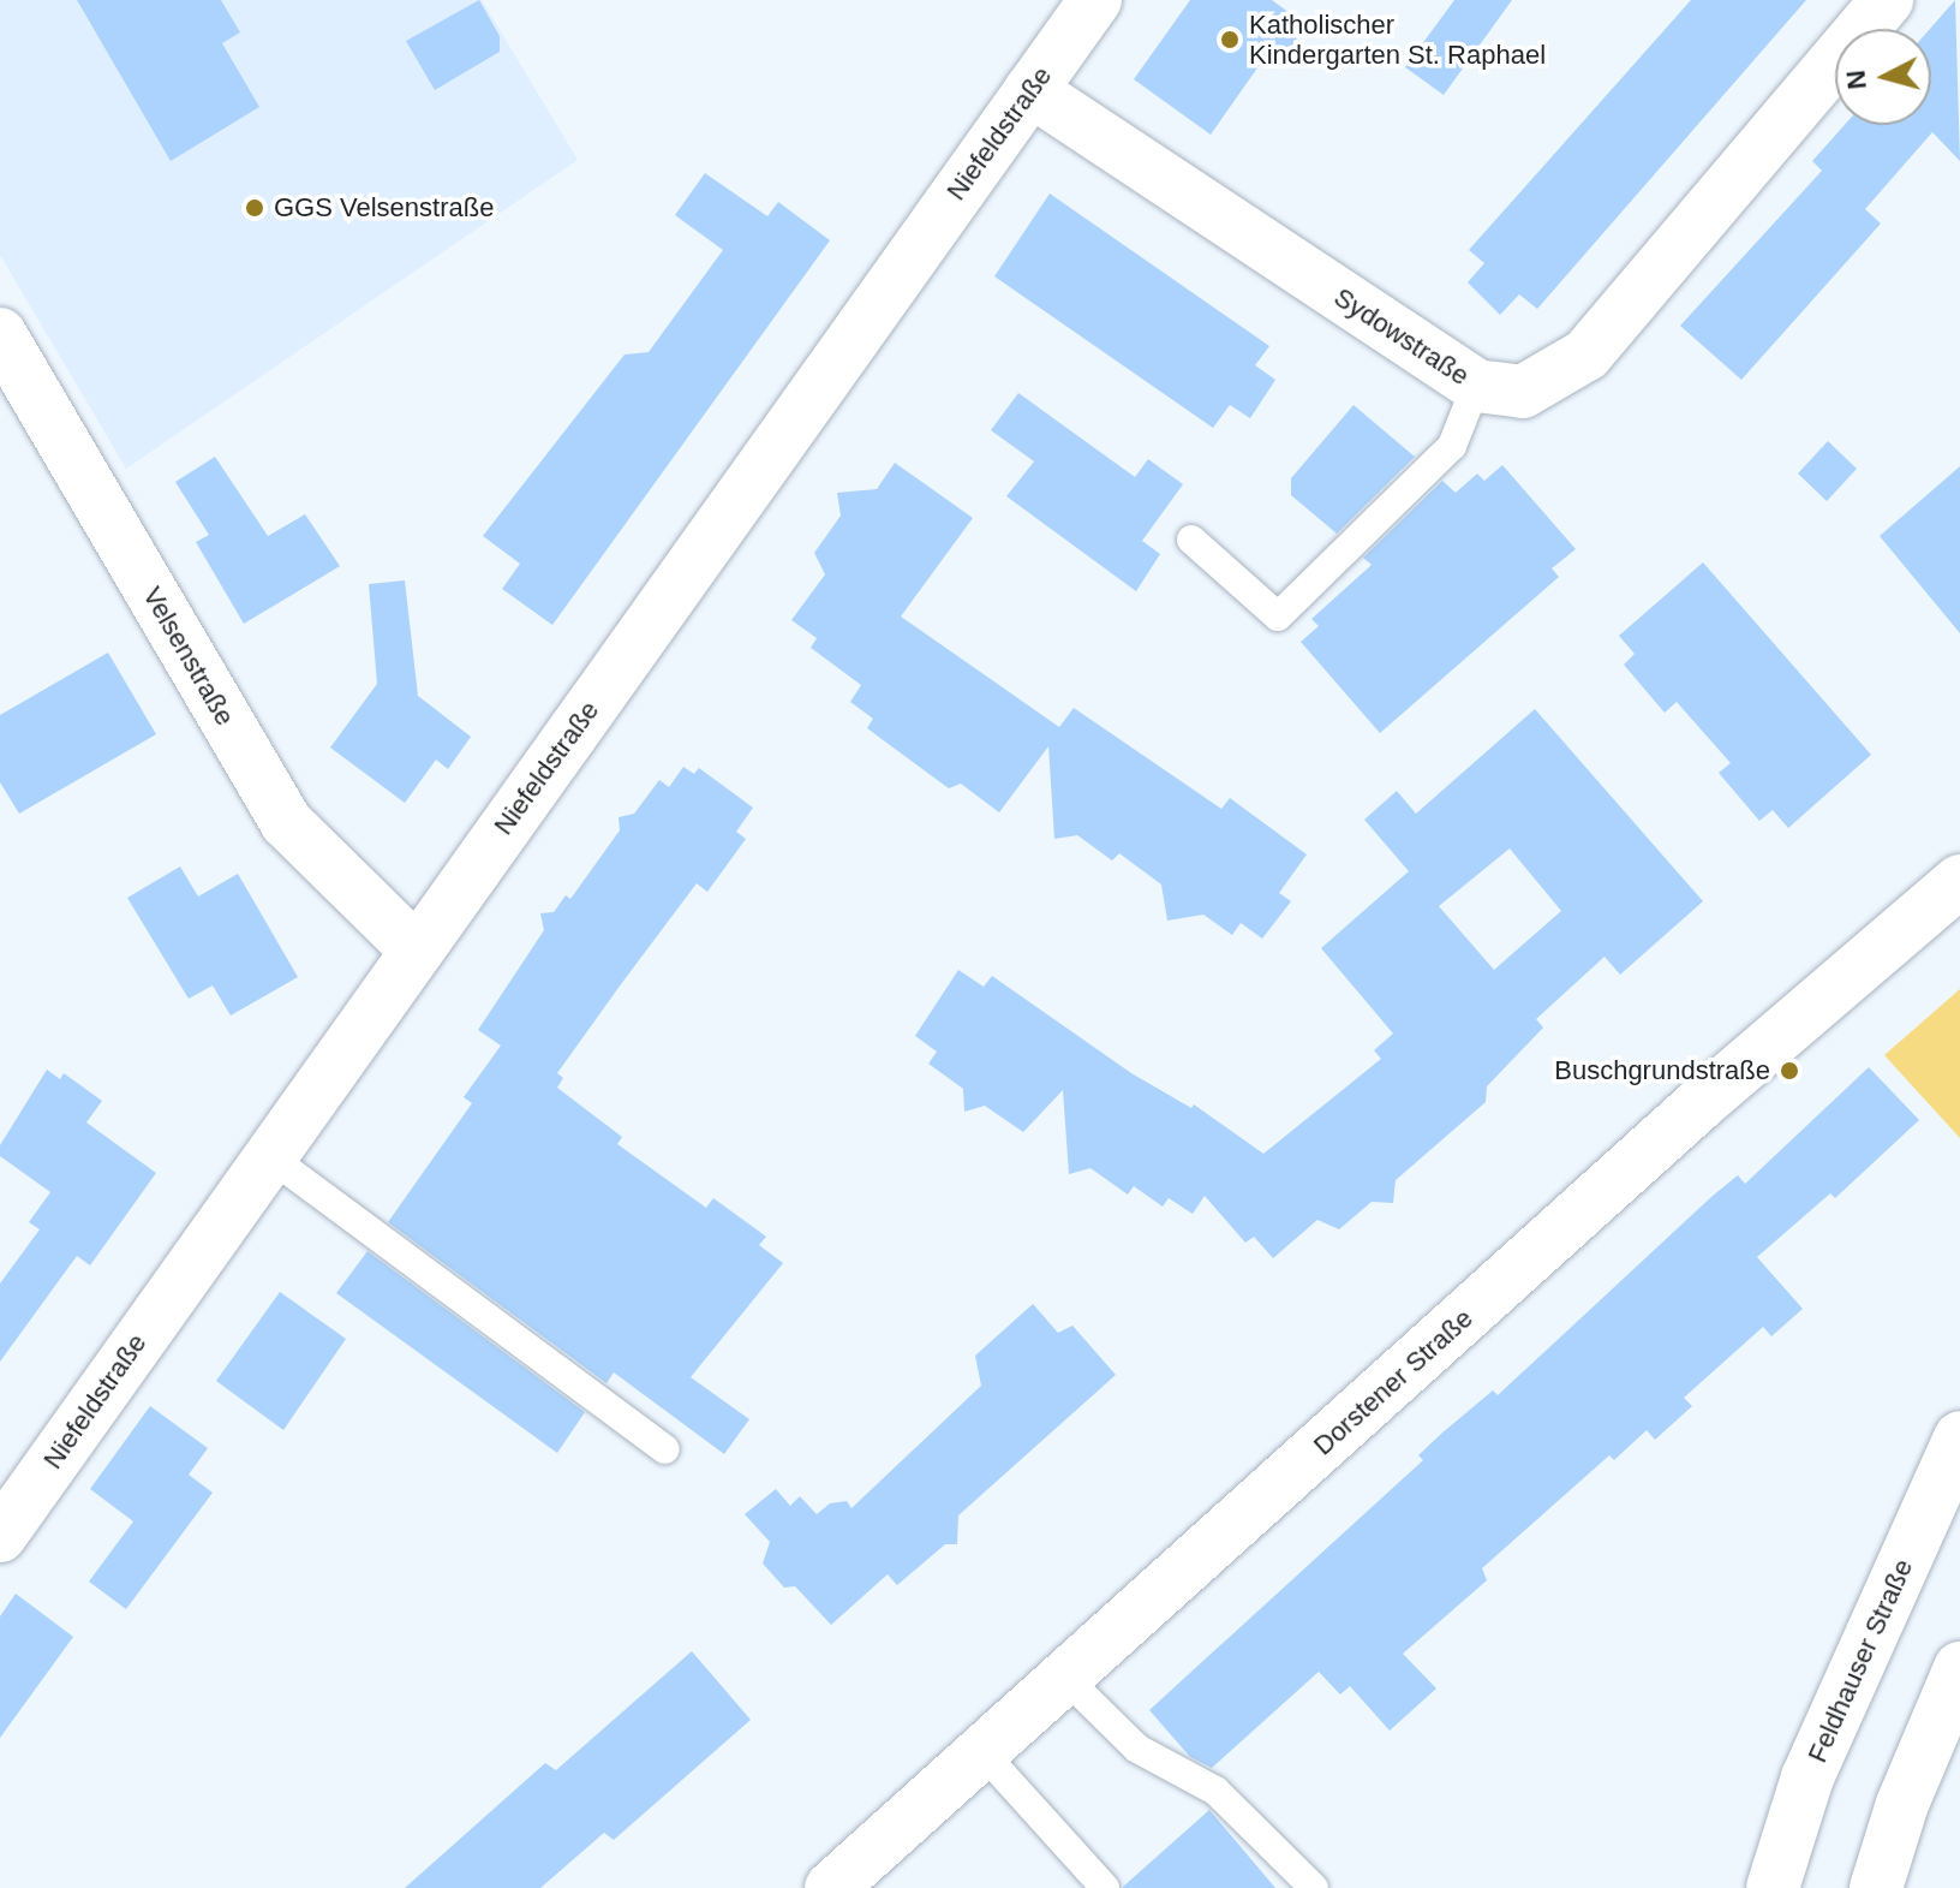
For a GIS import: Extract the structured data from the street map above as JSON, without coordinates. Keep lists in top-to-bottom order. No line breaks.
{"streets":{"street":["Niefeldstraße","Sydowstraße","Velsenstraße","Dorstener Straße","Feldhauser Straße"]},"crossings":[["Niefeldstraße","Sydowstraße"],["Niefeldstraße","Velsenstraße"]],"places":["Katholischer Kindergarten St. Raphael","GGS Velsenstraße","Buschgrundstraße"],"north":"left"}
